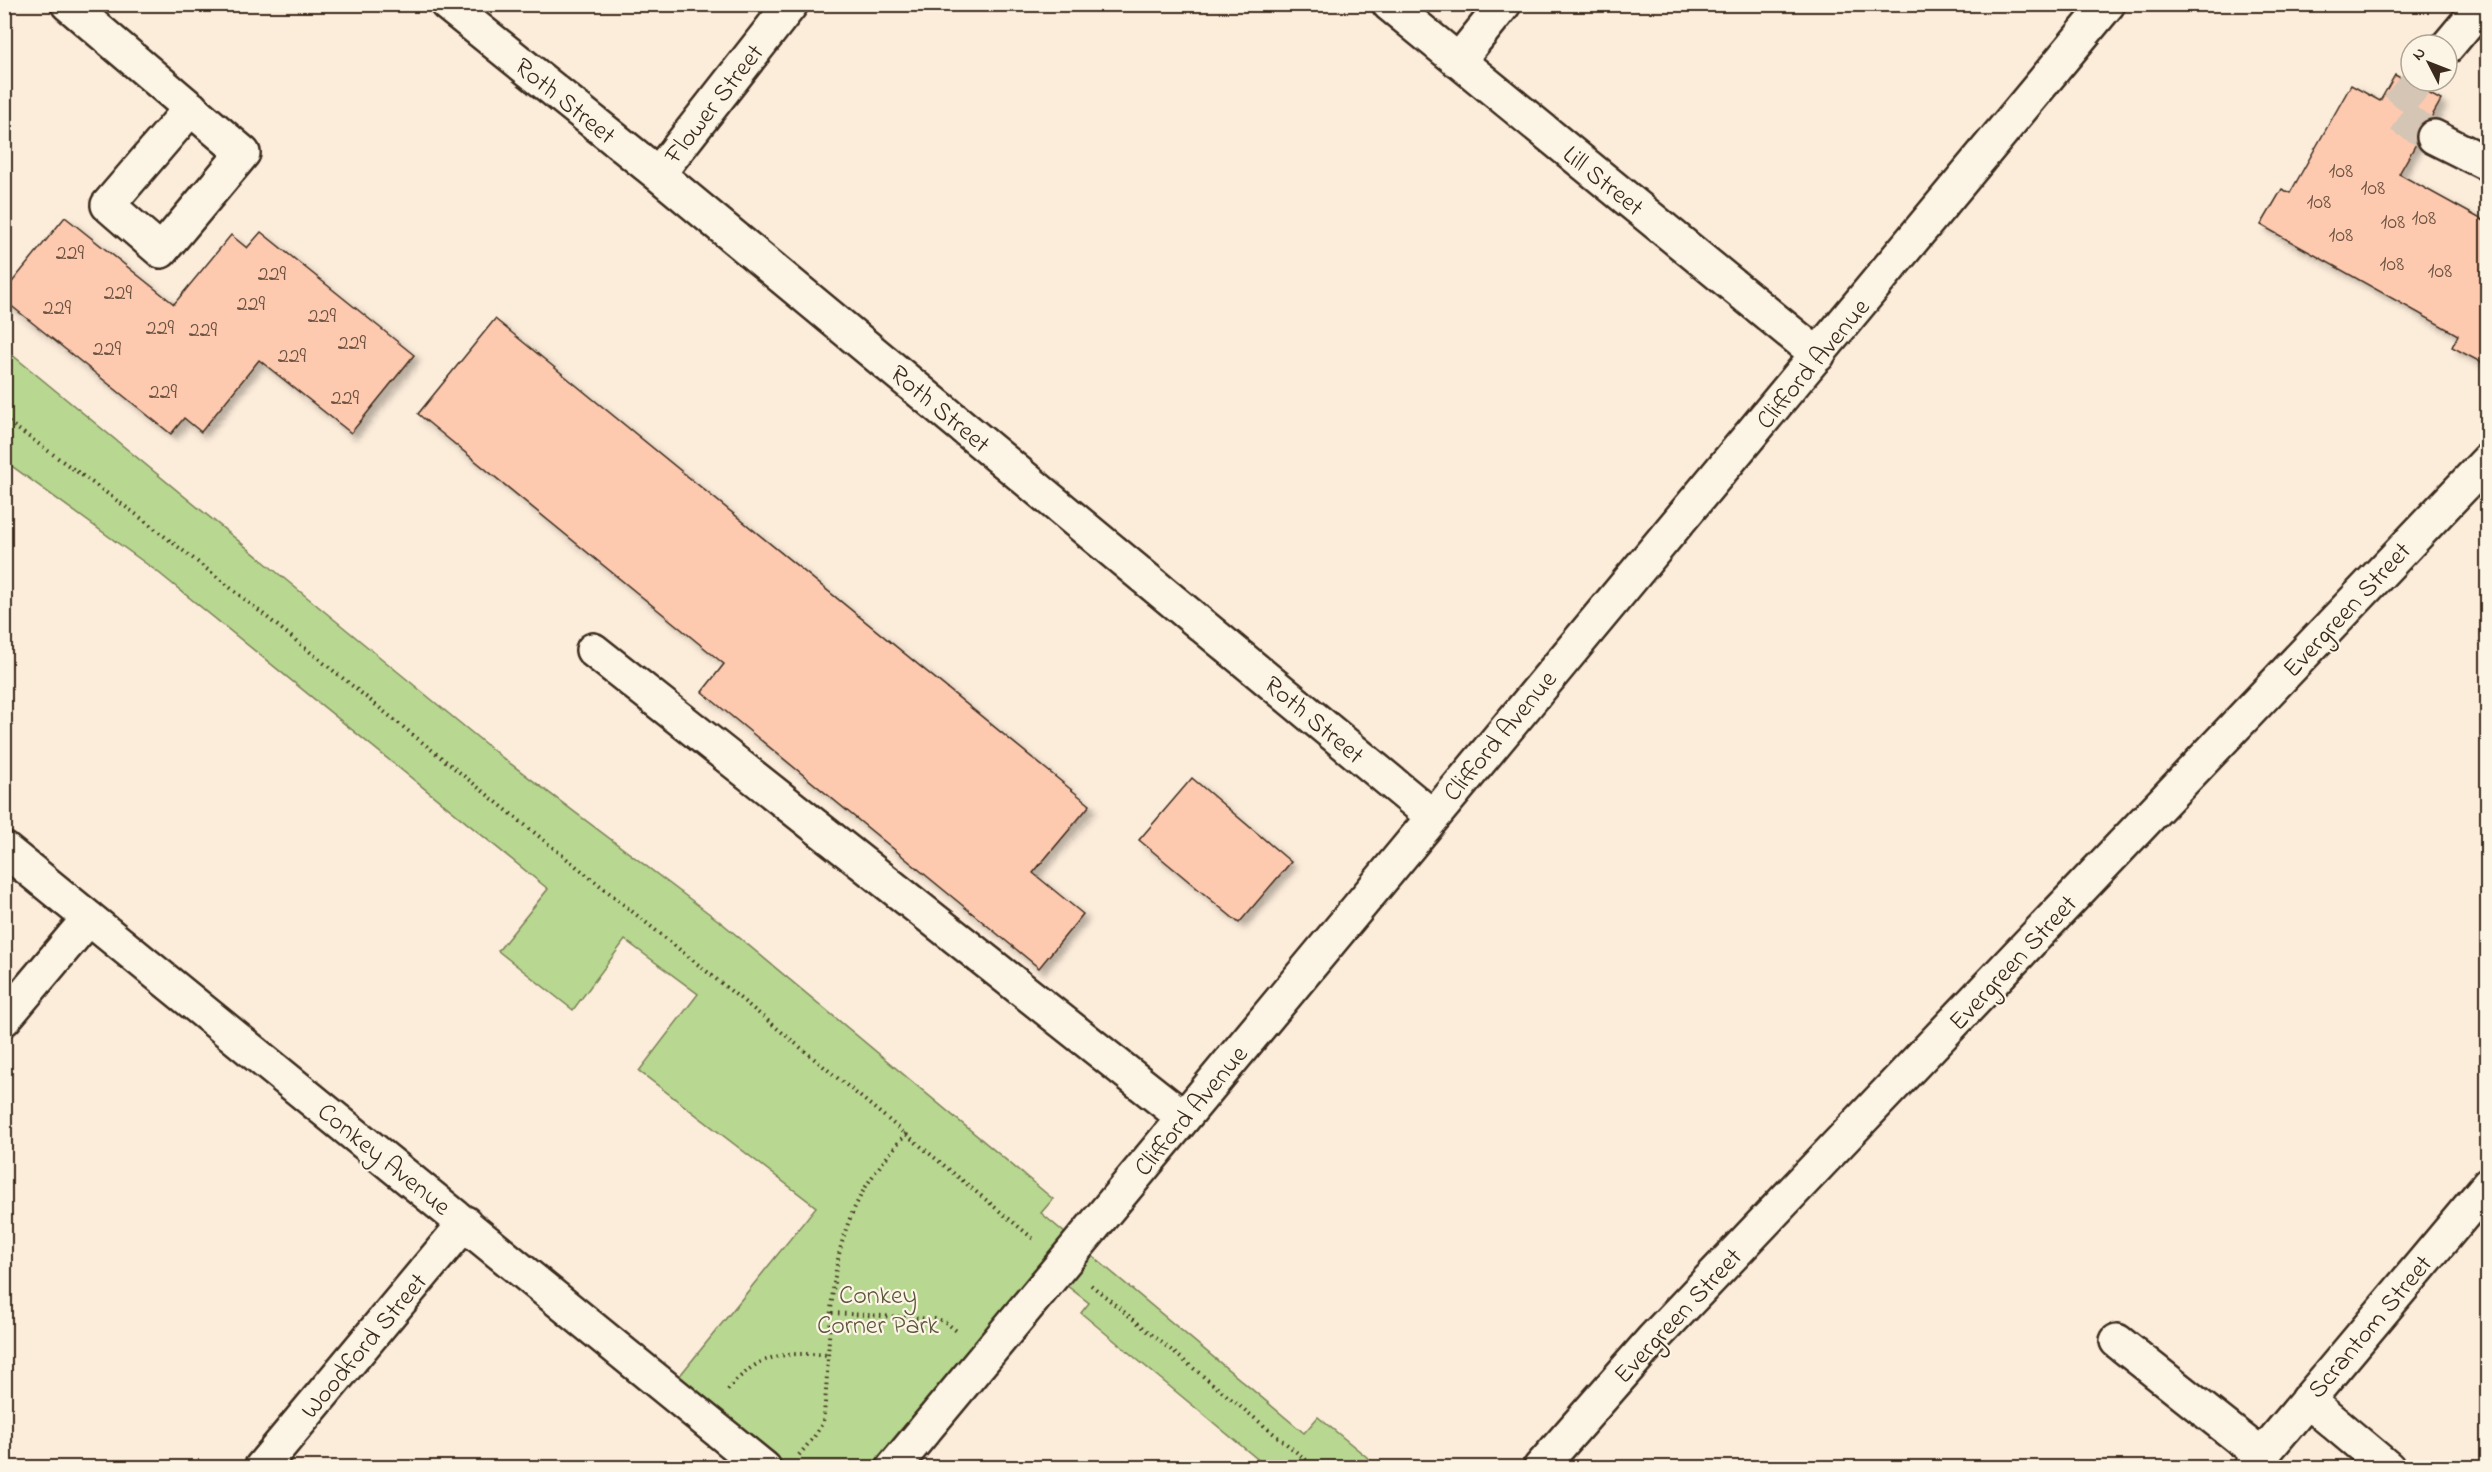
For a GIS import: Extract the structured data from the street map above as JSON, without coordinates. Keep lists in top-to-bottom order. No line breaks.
{"streets":{"street":["Roth Street","Flower Street","Lill Street","Clifford Avenue","Evergreen Street","Conkey Avenue","Scrantom Street","Woodford Street"]},"crossings":[["Roth Street","Flower Street"],["Roth Street","Clifford Avenue"],["Lill Street","Clifford Avenue"],["Conkey Avenue","Woodford Street"]],"parks":["Conkey Corner Park"],"house_numbers":["108","108","108","108","108","108","229","108","108","229","229","229","229","229","229","229","229","229","229","229","229"],"north":"top left"}
